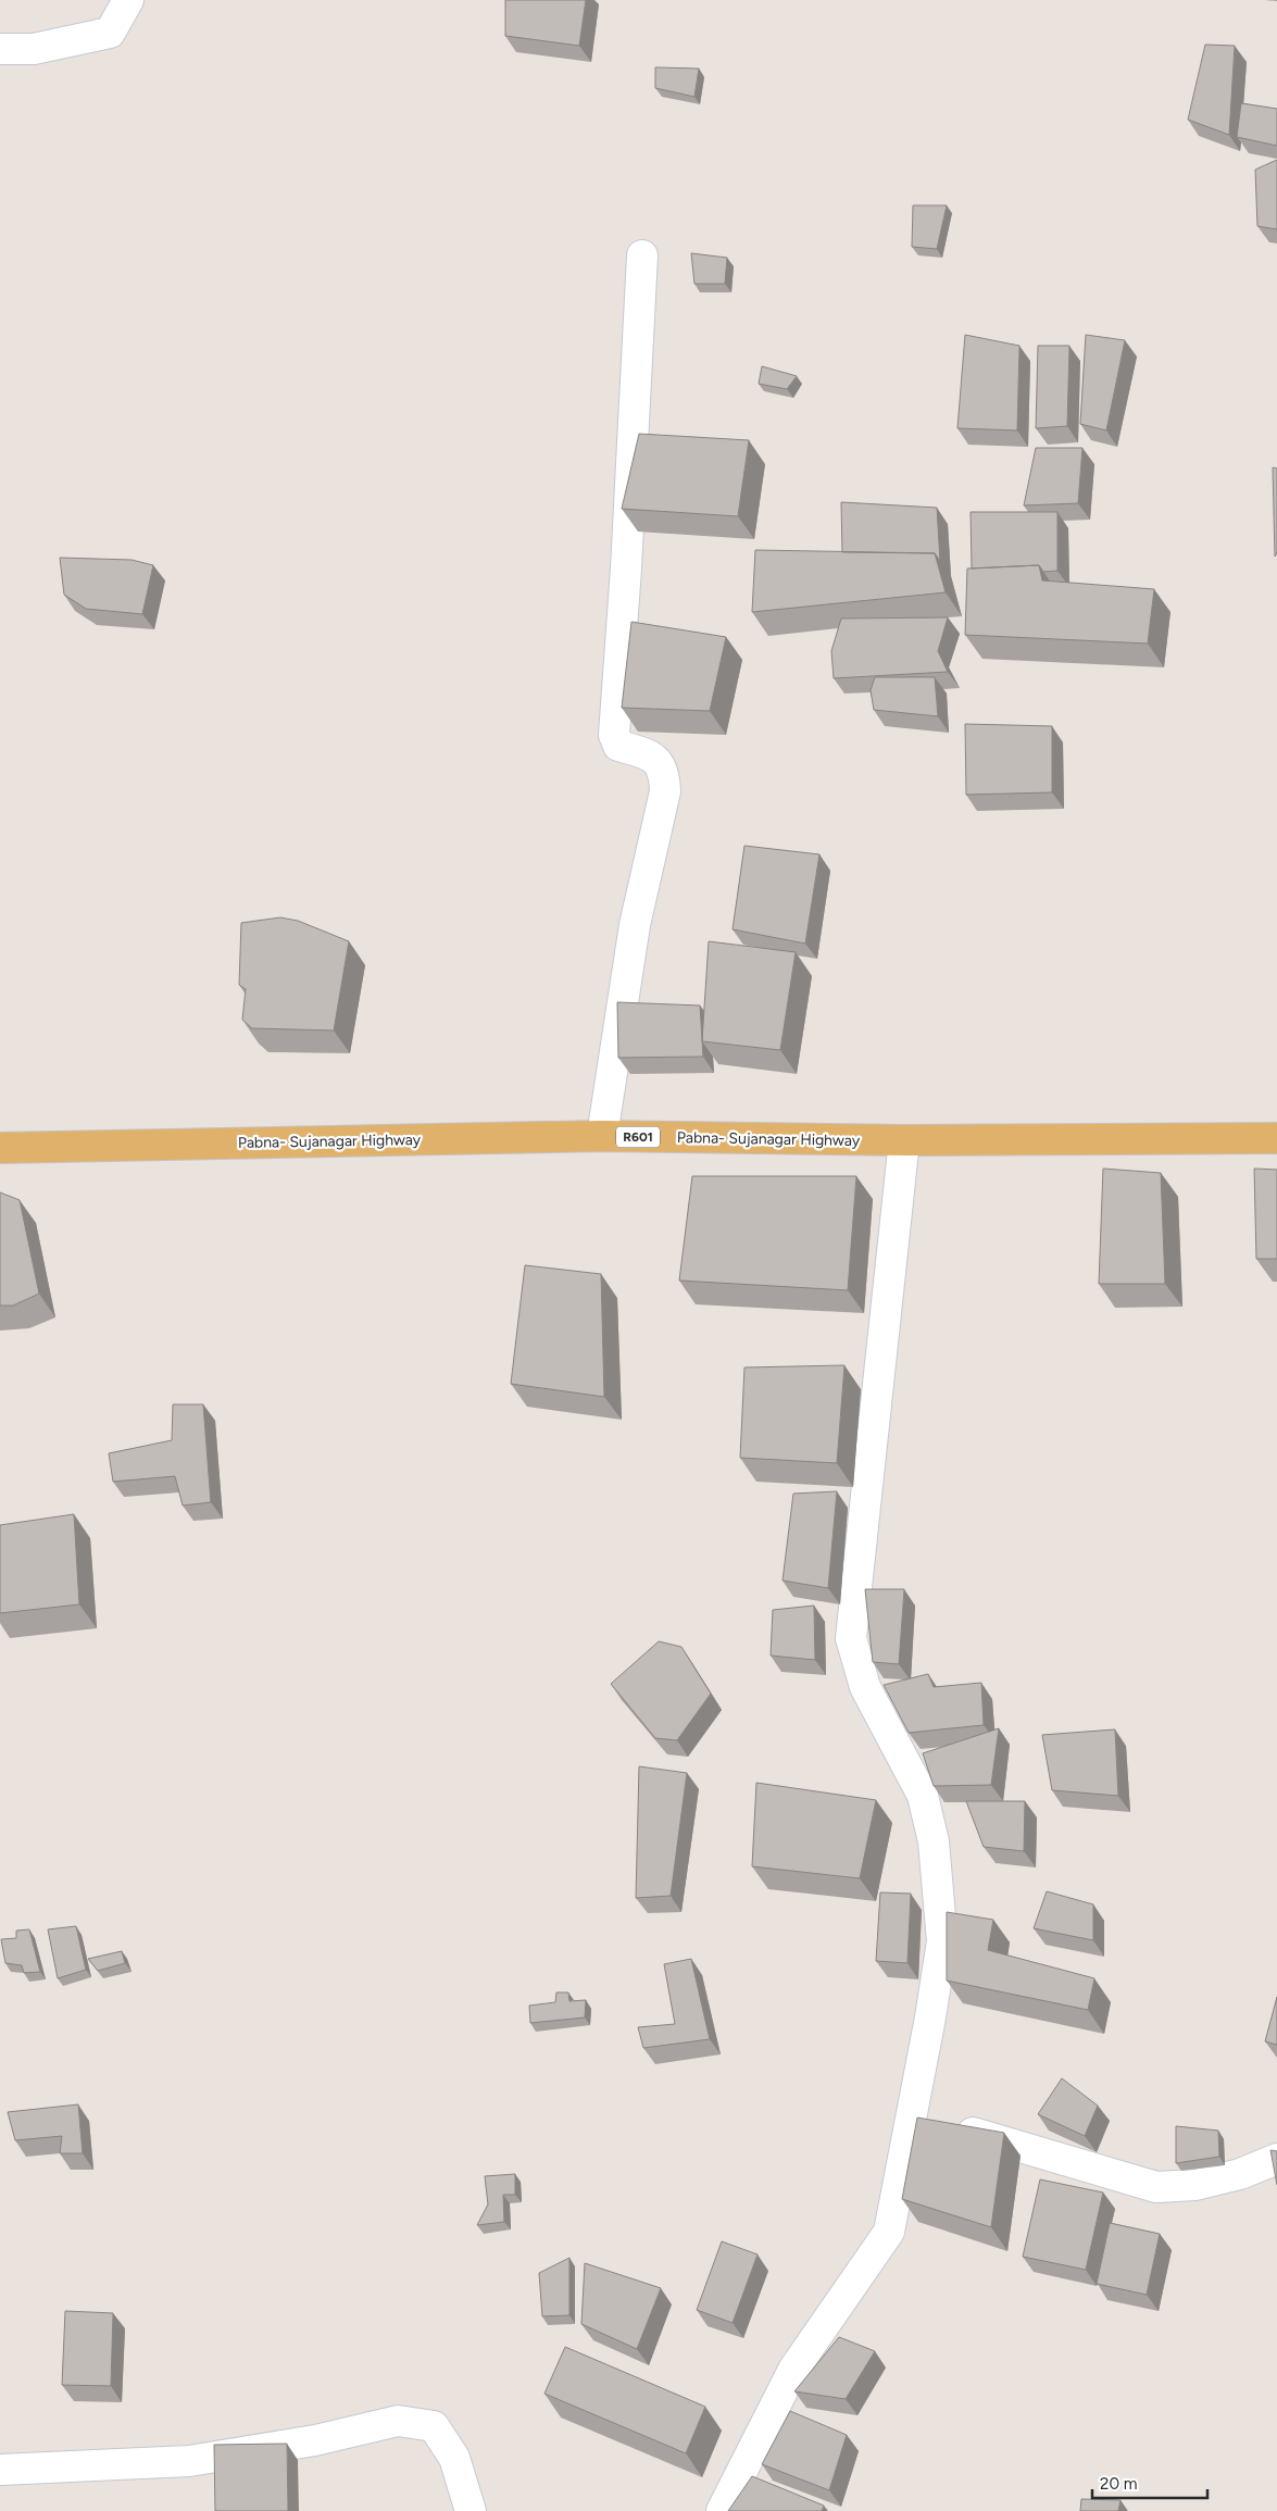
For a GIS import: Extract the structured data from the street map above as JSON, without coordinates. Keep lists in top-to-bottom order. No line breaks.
{"streets":{"main road":["R601","Pabna- Sujanagar Highway"]},"scale_bar":"20 m"}
